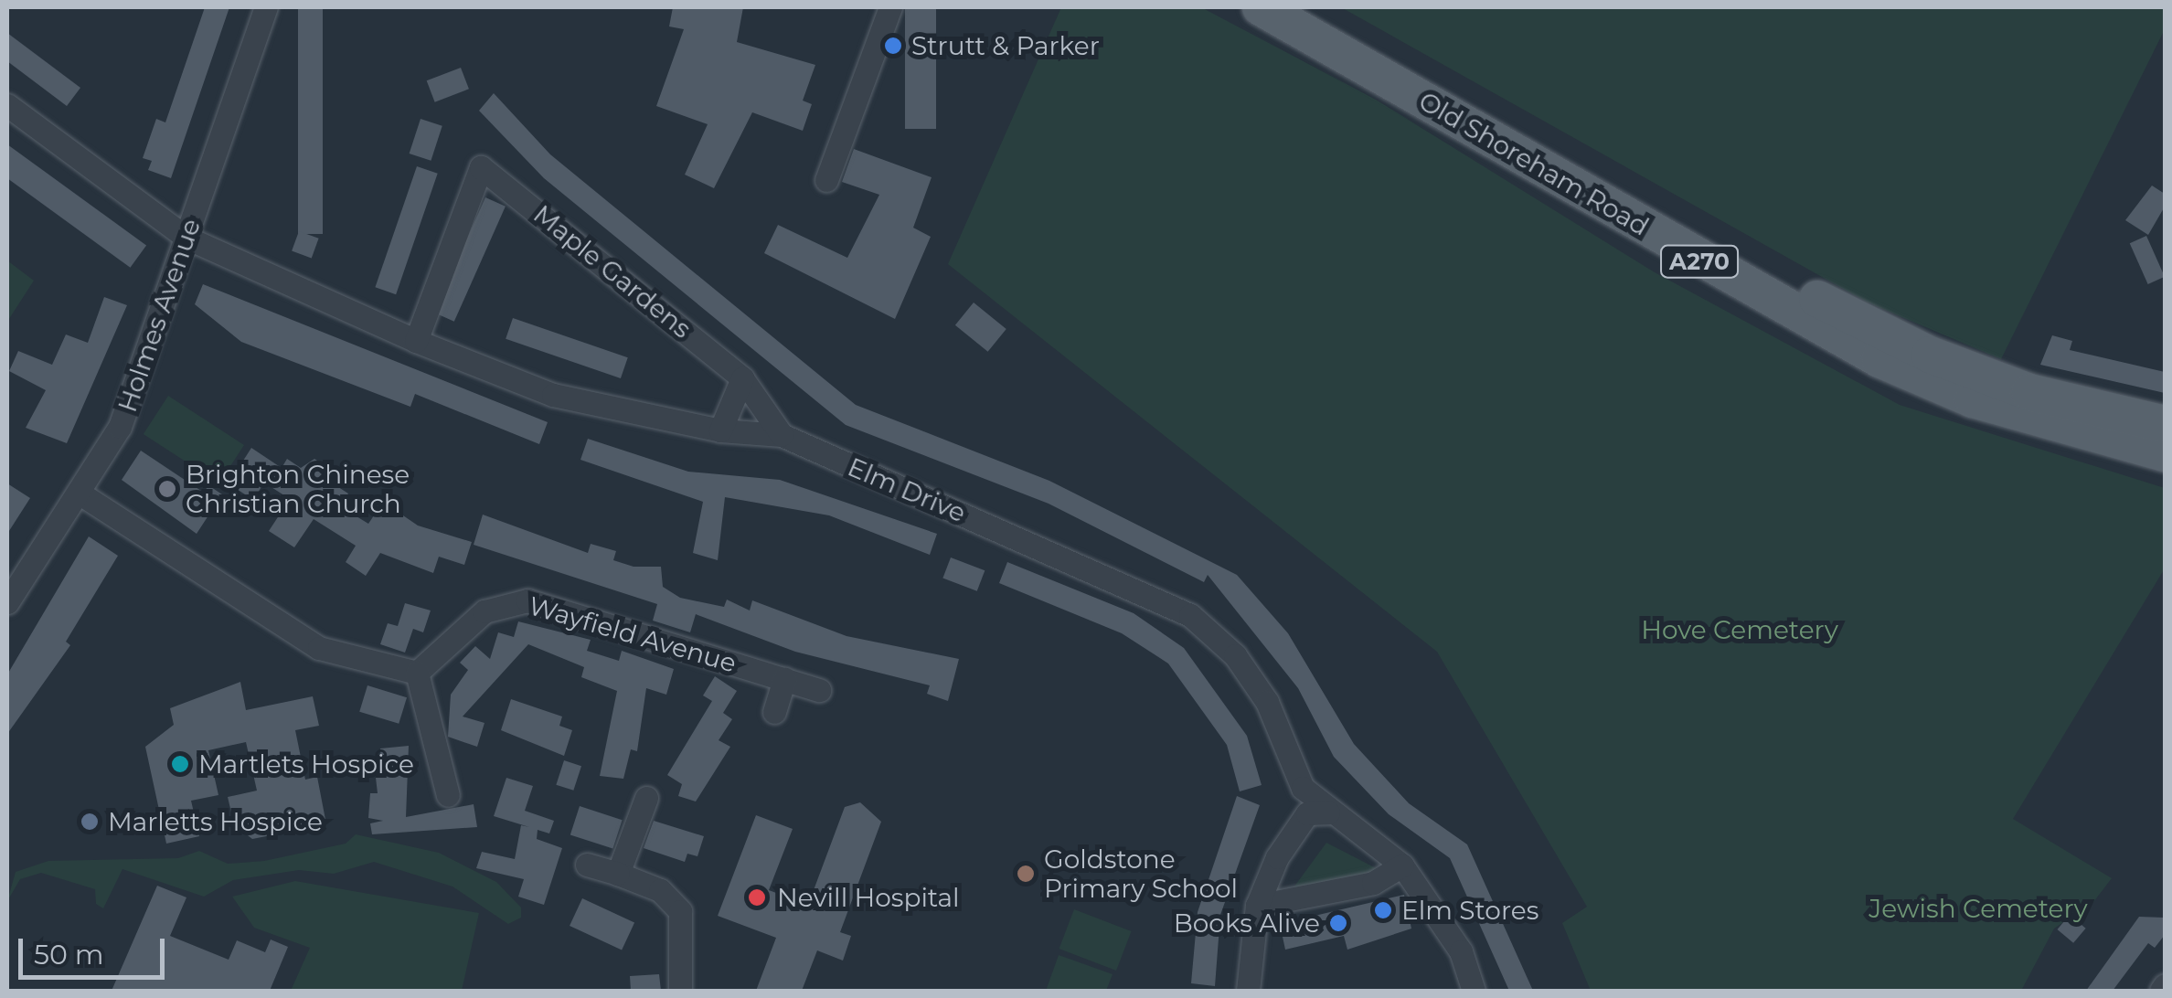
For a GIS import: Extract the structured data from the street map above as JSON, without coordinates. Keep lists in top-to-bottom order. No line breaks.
{"streets":{"main road":["Old Shoreham Road","A270"],"street":["Maple Gardens","Holmes Avenue","Elm Drive","Wayfield Avenue"]},"crossings":[["Maple Gardens","Elm Drive"],["Holmes Avenue","Elm Drive"]],"parks":["Hove Cemetery","Jewish Cemetery"],"places":["Strutt & Parker","Brighton Chinese Christian Church","Martlets Hospice","Marletts Hospice","Goldstone Primary School","Nevill Hospital","Elm Stores","Books Alive"],"scale_bar":"50 m"}
